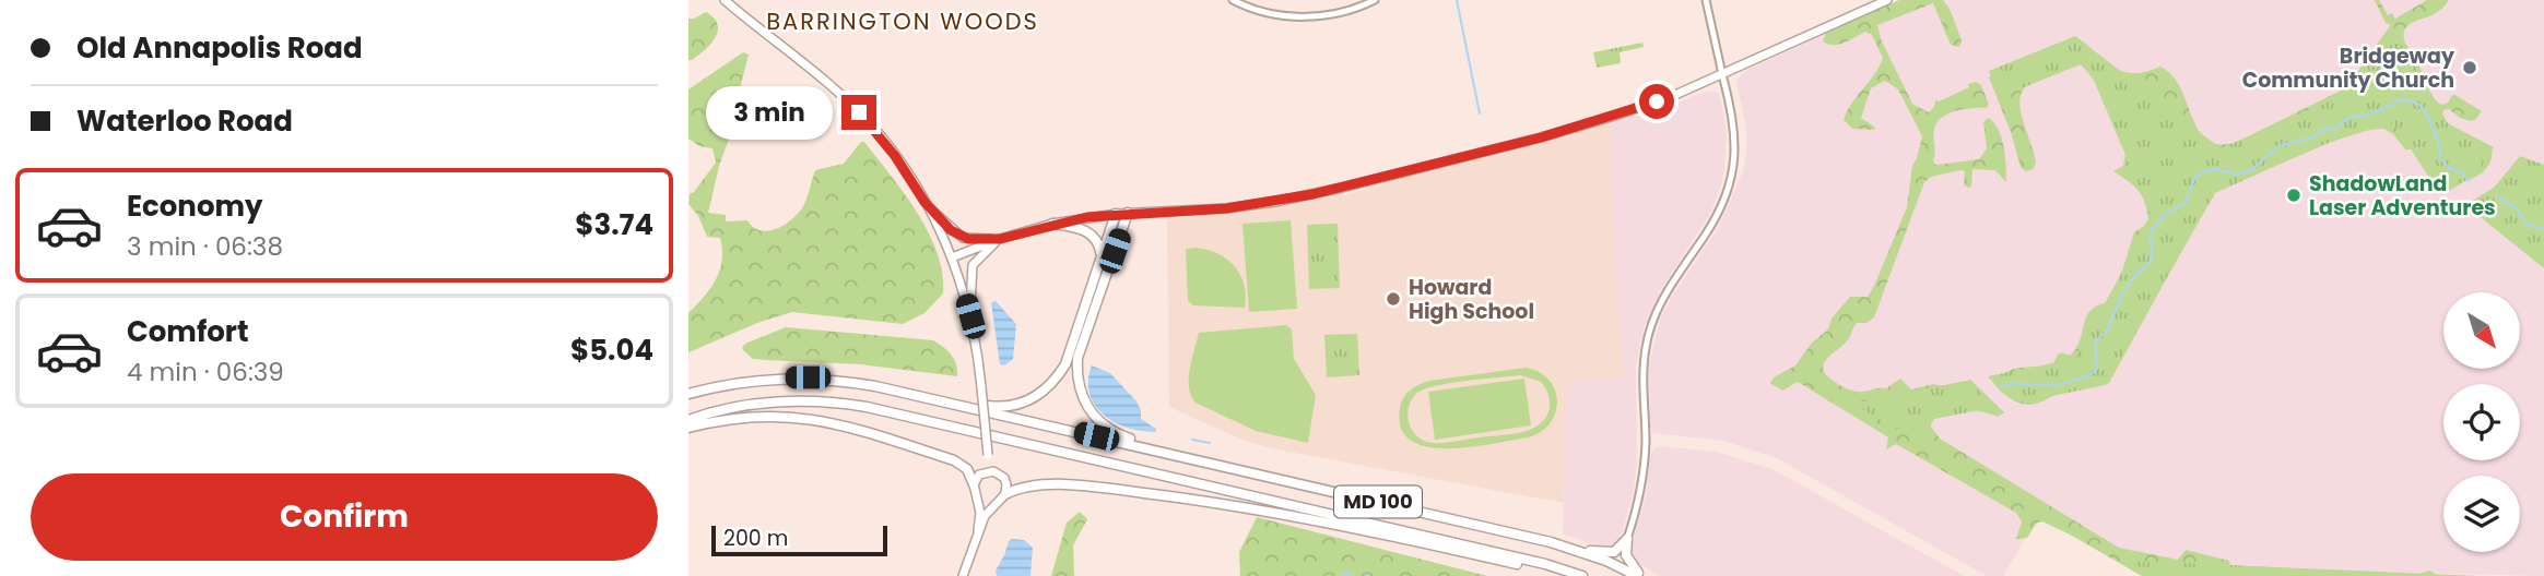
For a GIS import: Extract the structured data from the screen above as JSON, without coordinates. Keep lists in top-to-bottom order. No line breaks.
{"streets":{"highway":["MD 100"]},"districts":["BARRINGTON WOODS"],"places":["Bridgeway Community Church","ShadowLand Laser Adventures","Howard High School"],"scale_bar":"200 m","north":"bottom right","page":{"banner":["Old Annapolis Road","Waterloo Road"],"bubble":"3 min","list":[{"name":"Economy","note":"3 min · 06:38","value":"$3.74"},{"name":"Comfort","note":"4 min · 06:39","value":"$5.04"}],"buttons":"Confirm","scale":"200 m"}}
